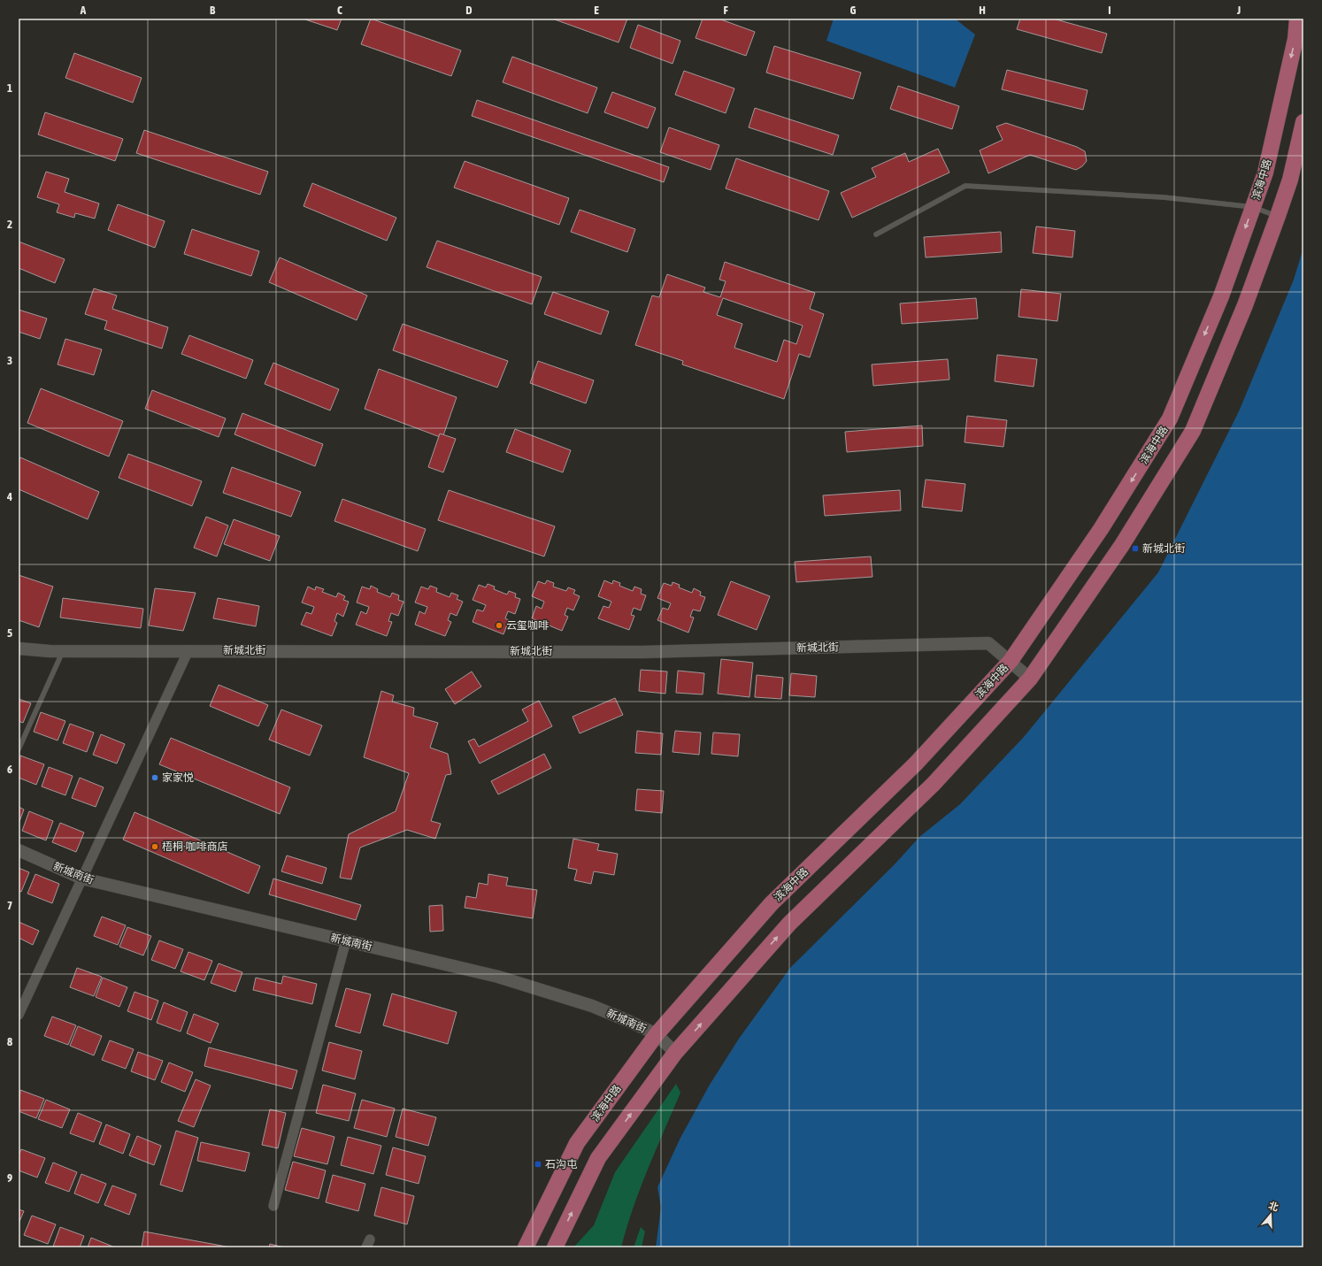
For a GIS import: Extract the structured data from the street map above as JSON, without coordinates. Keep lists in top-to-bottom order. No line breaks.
{"streets":{"main road":["滨海中路"],"street":["新城北街","新城南街"]},"crossings":[["滨海中路","新城北街"],["滨海中路","新城南街"]],"places":{"transit":["新城北街","石沟屯"],"other":["云玺咖啡","家家悦","梧桐·咖啡商店"]},"north":"top","grid":{"columns":["A","B","C","D","E","F","G","H","I","J"],"rows":["1","2","3","4","5","6","7","8","9"]}}
